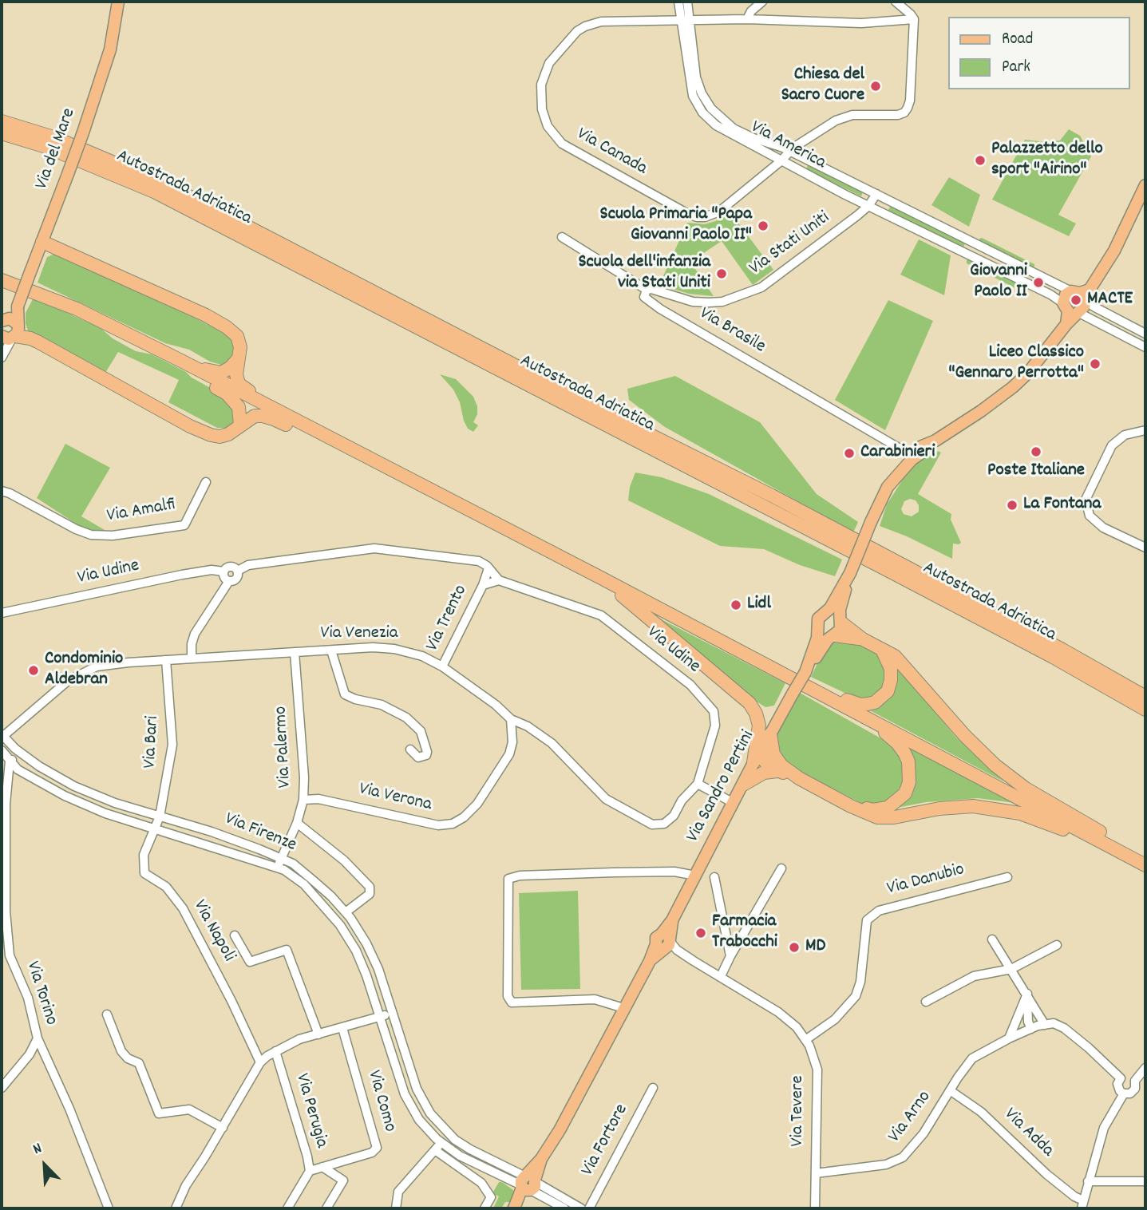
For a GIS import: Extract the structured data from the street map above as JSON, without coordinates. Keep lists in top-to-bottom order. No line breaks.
{"streets":{"highway":["Autostrada Adriatica"],"main road":["Via del Mare","Via Sandro Pertini"],"street":["Via America","Via Canada","Via Stati Uniti","Via Brasile","Via Amalfi","Via Udine","Via Trento","Via Venezia","Via Bari","Via Palermo","Via Verona","Via Firenze","Via Danubio","Via Napoli","Via Torino","Via Como","Via Perugia","Via Tevere","Via Arno","Via Adda","Via Fortore"]},"crossings":[["Via America","Via Canada"],["Via America","Via Stati Uniti"],["Via Stati Uniti","Via Brasile"],["Via Brasile","Via Sandro Pertini"],["Via Udine","Via Venezia"],["Via Trento","Via Venezia"],["Via Venezia","Via Bari"],["Via Venezia","Via Palermo"],["Via Venezia","Via Verona"],["Via Venezia","Via Firenze"],["Via Bari","Via Firenze"],["Via Bari","Via Napoli"],["Via Palermo","Via Verona"],["Via Palermo","Via Firenze"],["Via Sandro Pertini","Via Tevere"],["Via Firenze","Via Napoli"],["Via Firenze","Via Torino"],["Via Danubio","Via Tevere"],["Via Como","Via Perugia"],["Via Tevere","Via Arno"],["Via Arno","Via Adda"]],"places":["Chiesa del Sacro Cuore","Palazzetto dello sport \"Airino\"","Scuola Primaria \"Papa Giovanni Paolo II\"","Scuola dell'infanzia via Stati Uniti","Giovanni Paolo II","MACTE","Liceo Classico \"Gennaro Perrotta\"","Poste Italiane","Carabinieri","La Fontana","Lidl","Condominio Aldebran","Farmacia Trabocchi","MD"],"legend":["Road","Park"],"north":"top left"}
